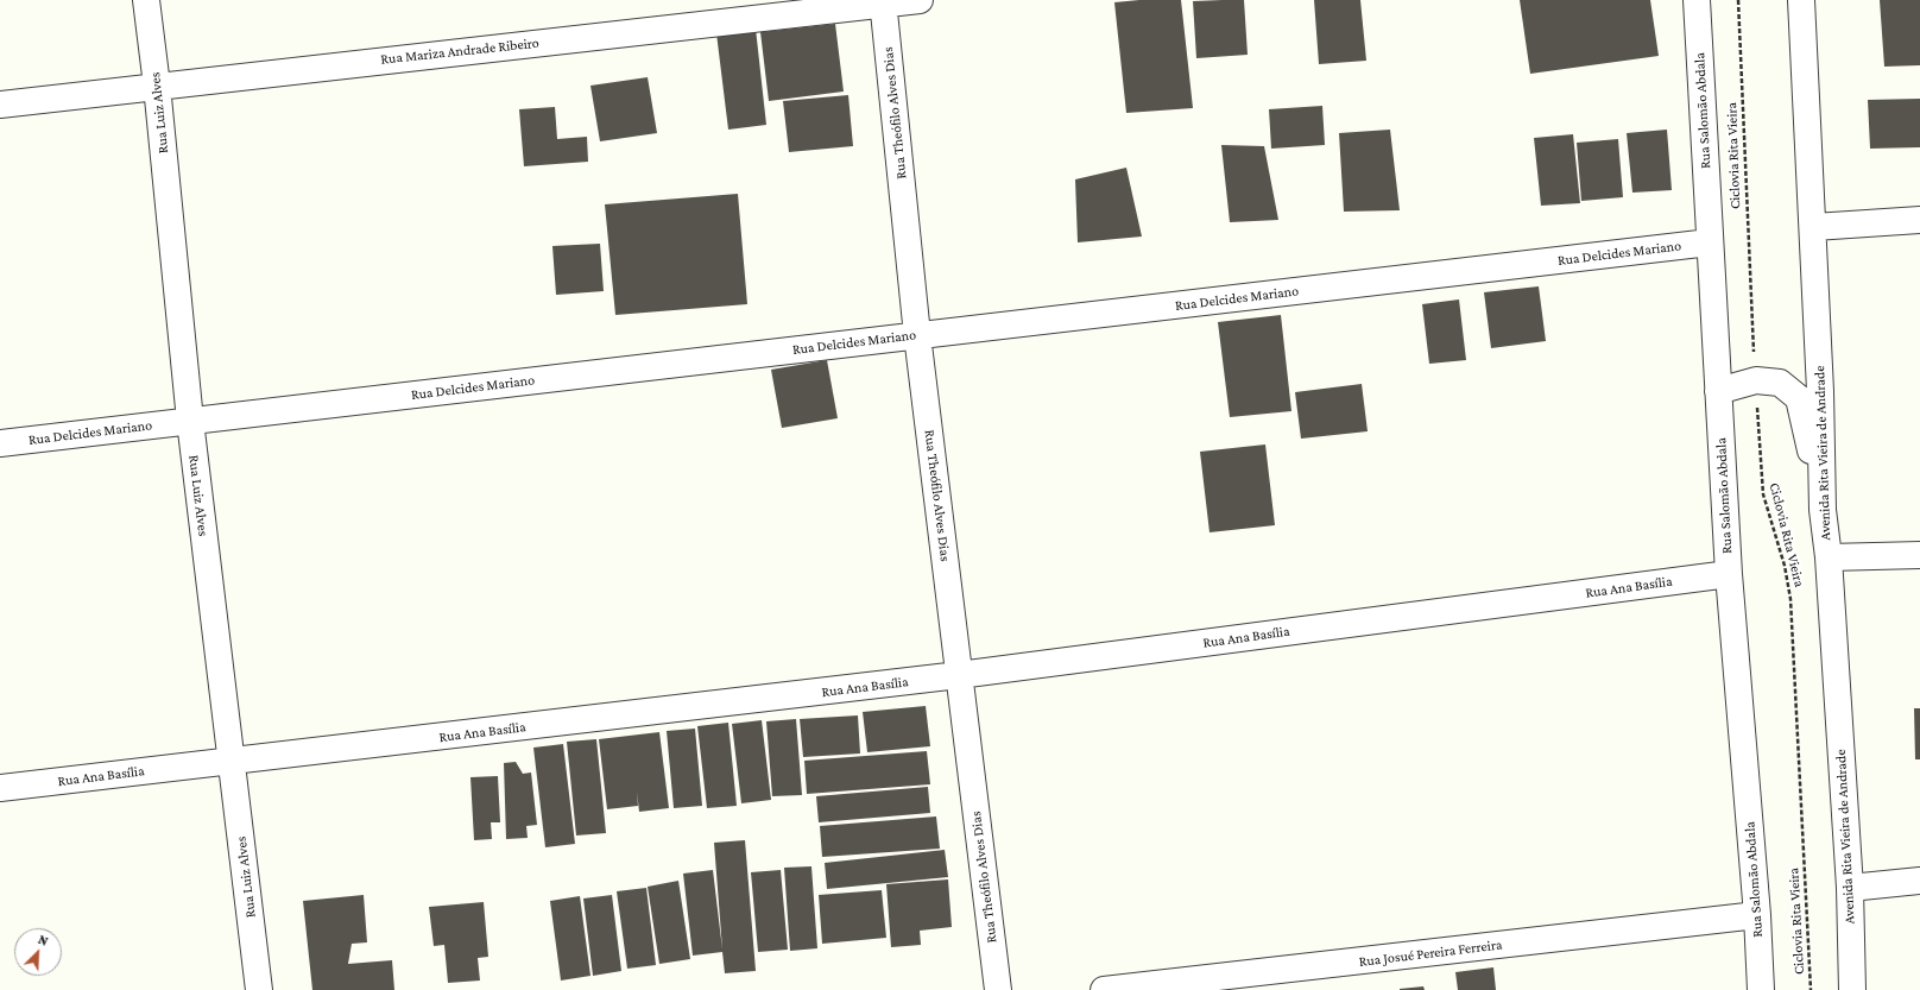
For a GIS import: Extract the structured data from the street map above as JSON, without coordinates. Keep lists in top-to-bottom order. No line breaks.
{"streets":{"street":["Rua Mariza Andrade Ribeiro","Rua Salomão Abdala","Rua Luiz Alves","Rua Theófilo Alves Dias","Rua Delcides Mariano","Avenida Rita Vieira de Andrade","Rua Ana Basília","Rua Josué Pereira Ferreira"],"path":["Ciclovia Rita Vieira"]},"crossings":[["Rua Mariza Andrade Ribeiro","Rua Luiz Alves"],["Rua Mariza Andrade Ribeiro","Rua Theófilo Alves Dias"],["Rua Salomão Abdala","Rua Delcides Mariano"],["Rua Salomão Abdala","Rua Ana Basília"],["Rua Salomão Abdala","Rua Josué Pereira Ferreira"],["Rua Luiz Alves","Rua Delcides Mariano"],["Rua Luiz Alves","Rua Ana Basília"],["Rua Theófilo Alves Dias","Rua Delcides Mariano"],["Rua Theófilo Alves Dias","Rua Ana Basília"]],"north":"top right"}
